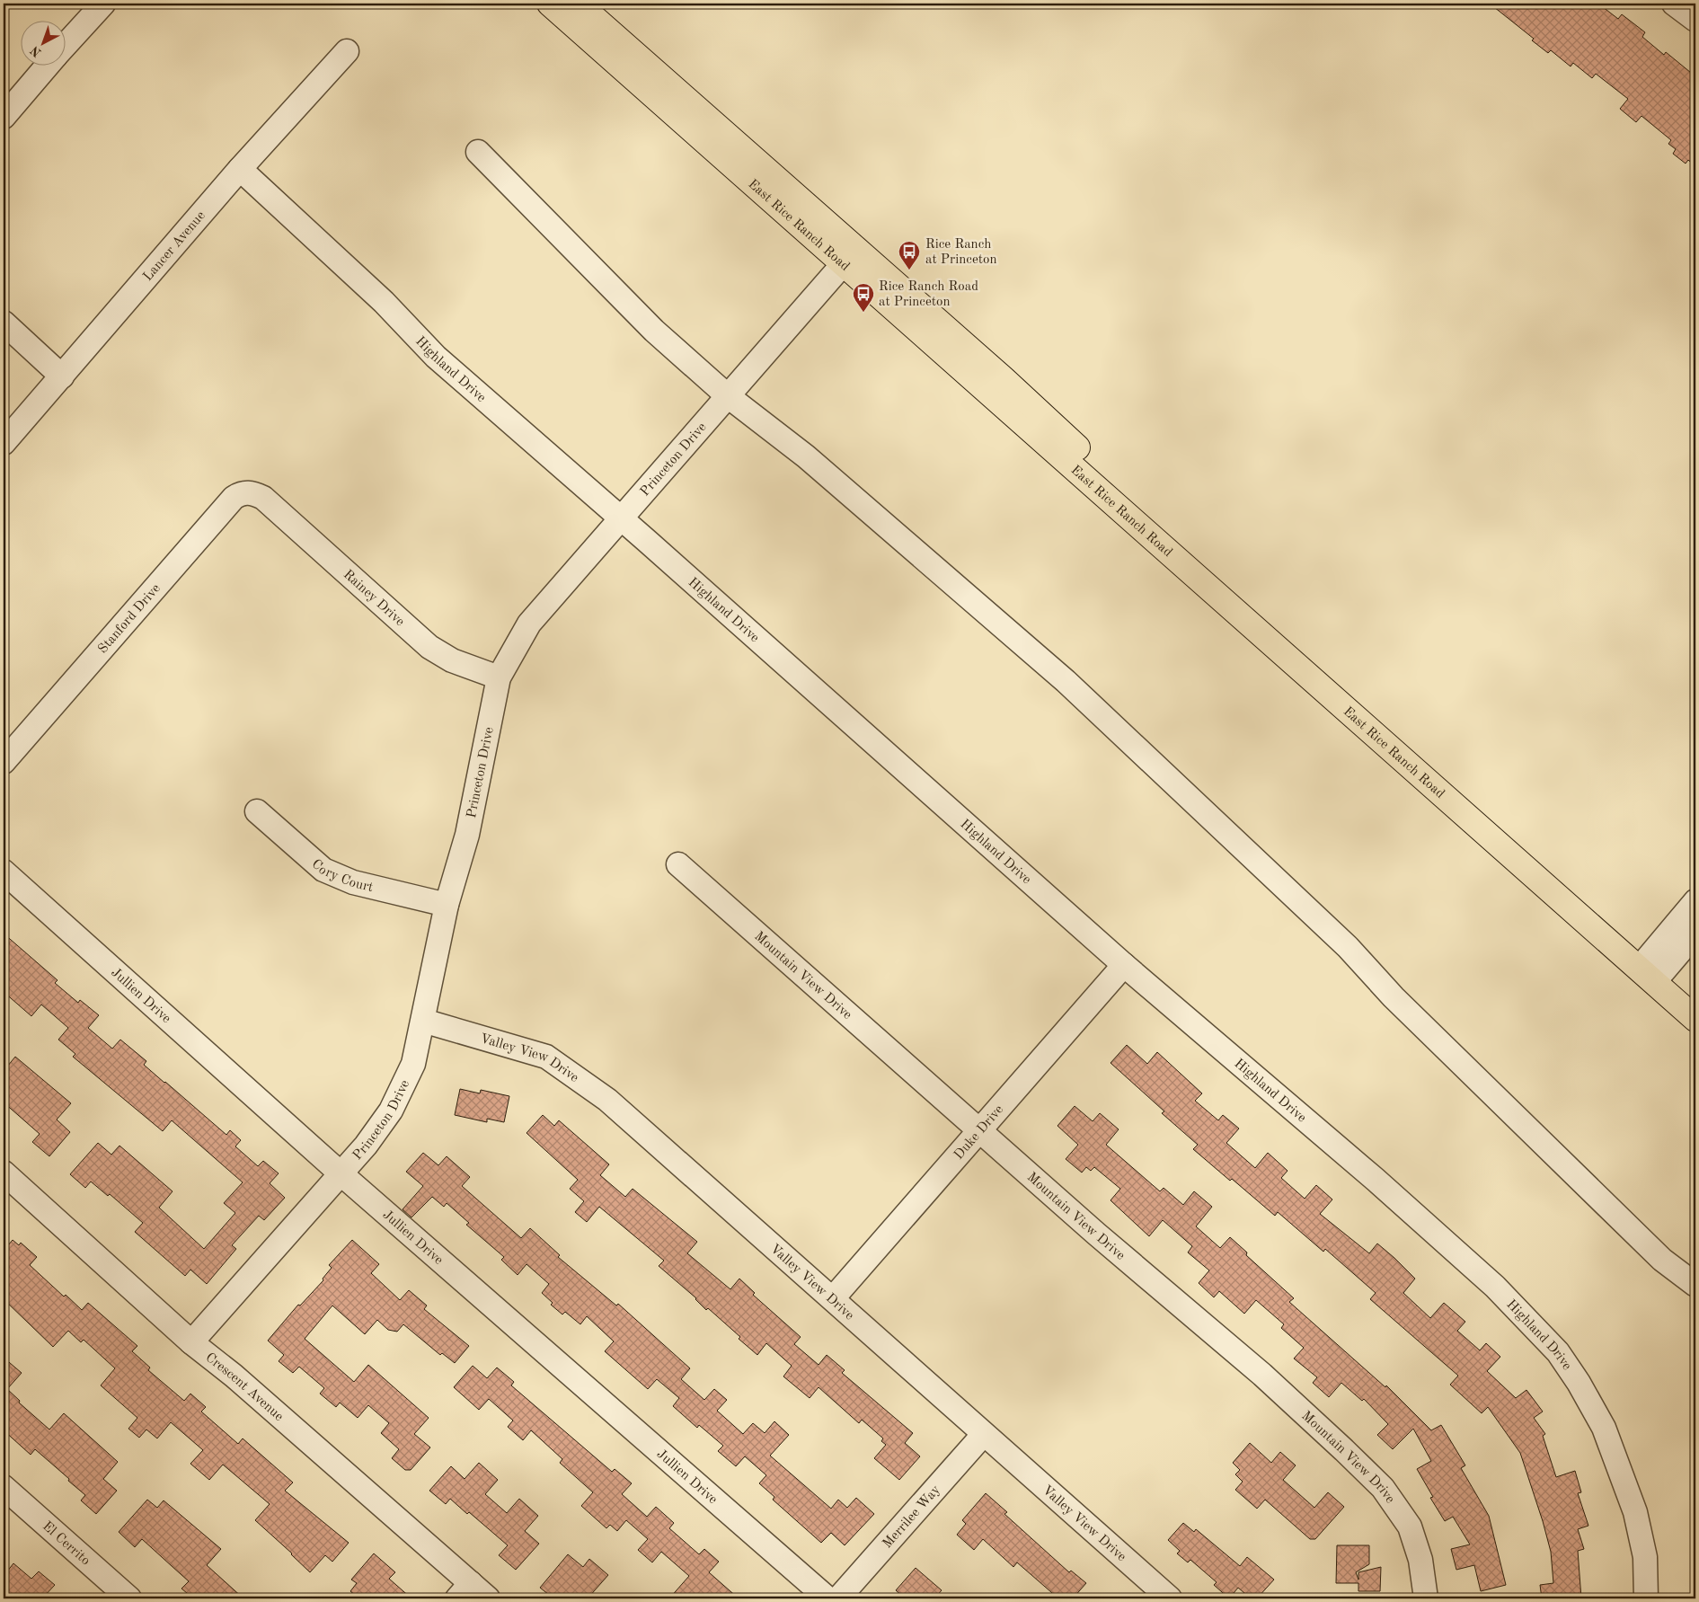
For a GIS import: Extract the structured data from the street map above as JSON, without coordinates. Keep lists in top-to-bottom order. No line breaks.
{"streets":{"main road":["East Rice Ranch Road"],"street":["Lancer Avenue","Highland Drive","Princeton Drive","Rainey Drive","Stanford Drive","Cory Court","Mountain View Drive","Jullien Drive","Valley View Drive","Duke Drive","Crescent Avenue","Merrilee Way","El Cerrito"]},"crossings":[["East Rice Ranch Road","Princeton Drive"],["Lancer Avenue","Highland Drive"],["Highland Drive","Princeton Drive"],["Highland Drive","Duke Drive"],["Princeton Drive","Rainey Drive"],["Princeton Drive","Cory Court"],["Princeton Drive","Jullien Drive"],["Princeton Drive","Valley View Drive"],["Princeton Drive","Crescent Avenue"],["Rainey Drive","Stanford Drive"],["Mountain View Drive","Duke Drive"],["Valley View Drive","Duke Drive"],["Valley View Drive","Merrilee Way"]],"places":{"bus stop":["Rice Ranch at Princeton","Rice Ranch Road at Princeton"]},"north":"bottom left"}
